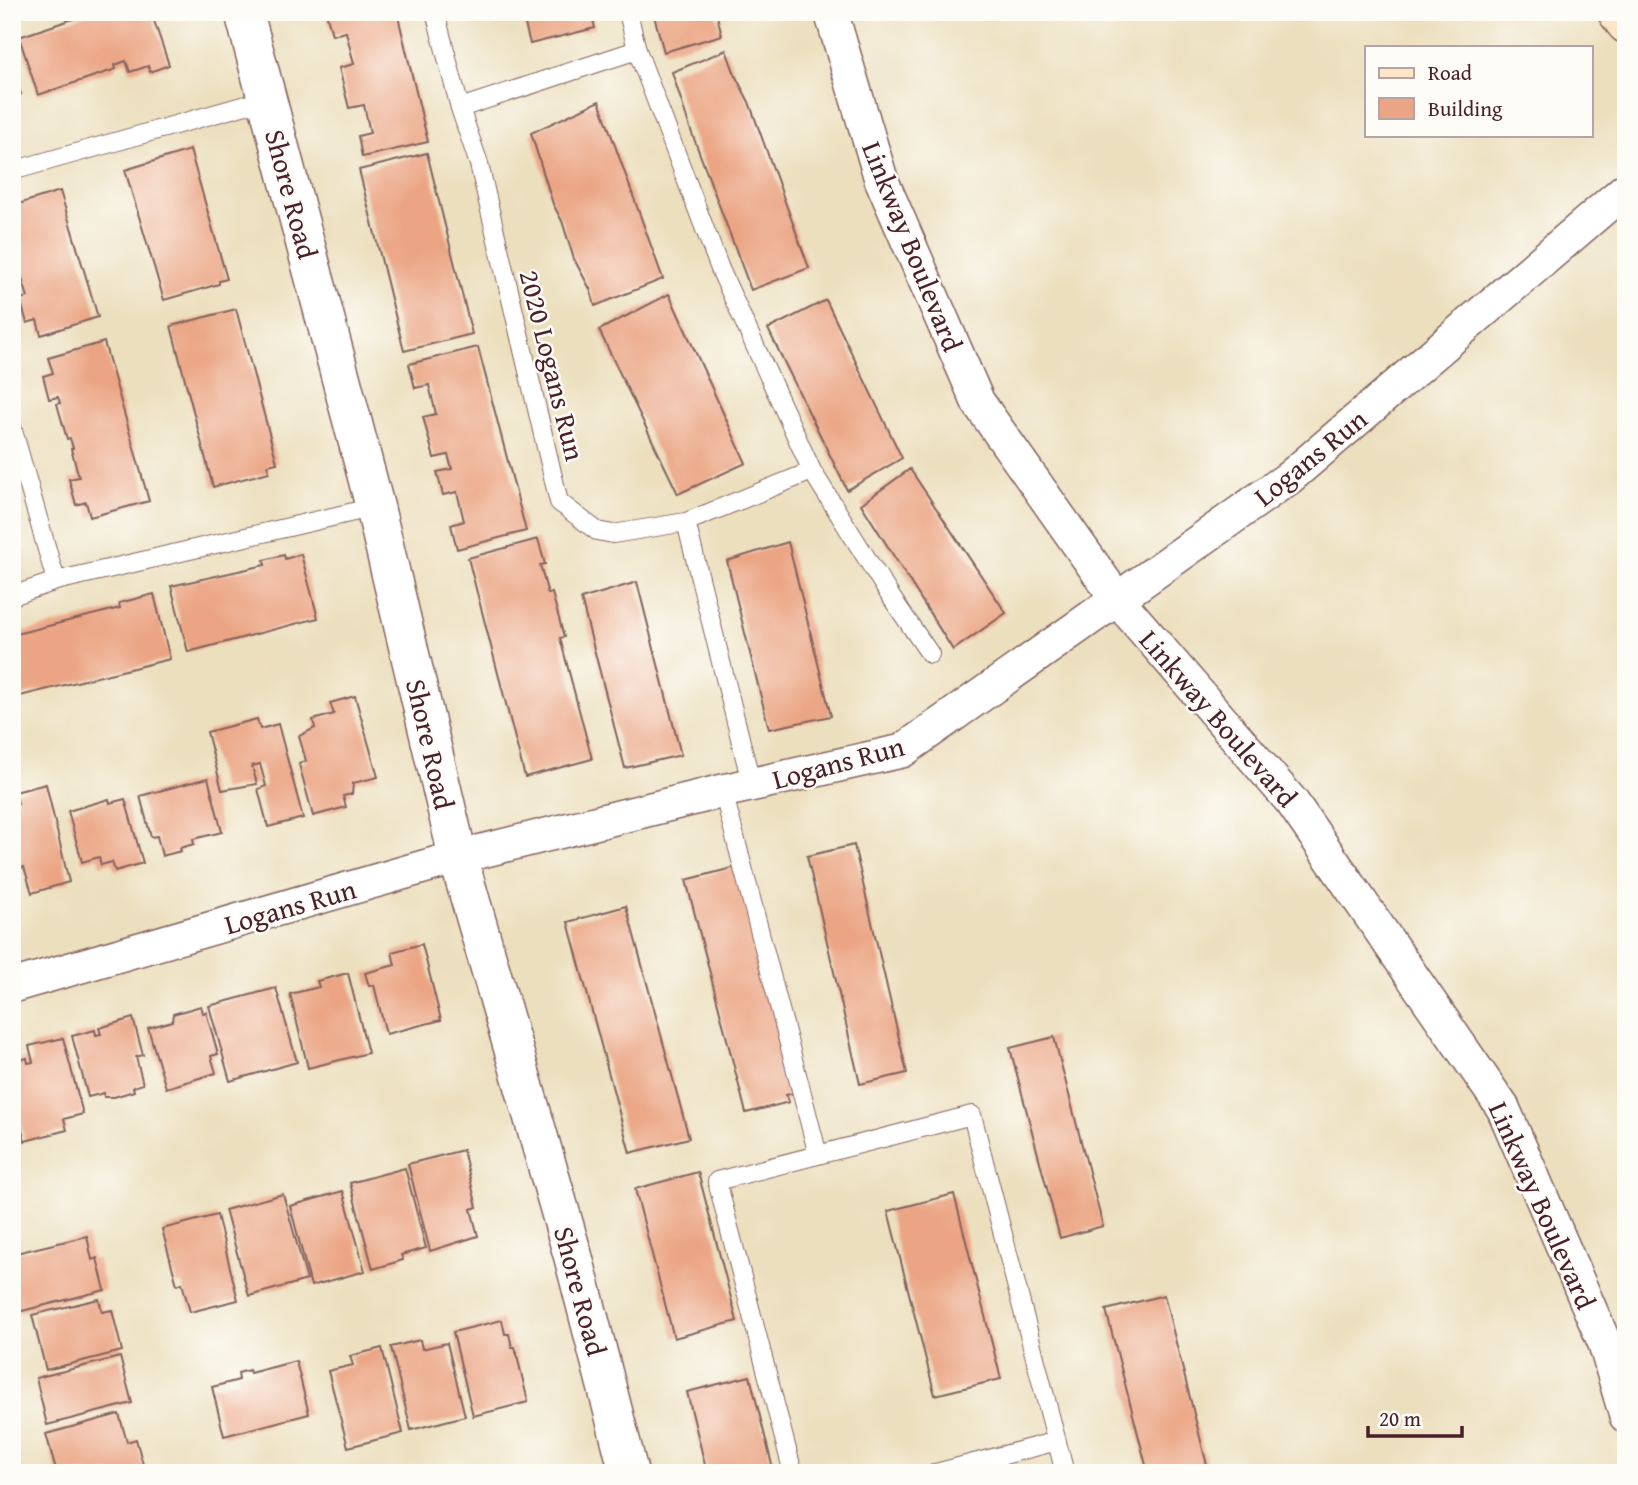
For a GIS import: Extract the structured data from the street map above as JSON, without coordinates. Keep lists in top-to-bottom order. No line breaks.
{"streets":{"street":["Shore Road","Linkway Boulevard","Logans Run"],"lane":["2020 Logans Run"]},"crossings":[["Shore Road","Logans Run"],["Linkway Boulevard","Logans Run"]],"legend":["Road","Building"],"scale_bar":"20 m"}
